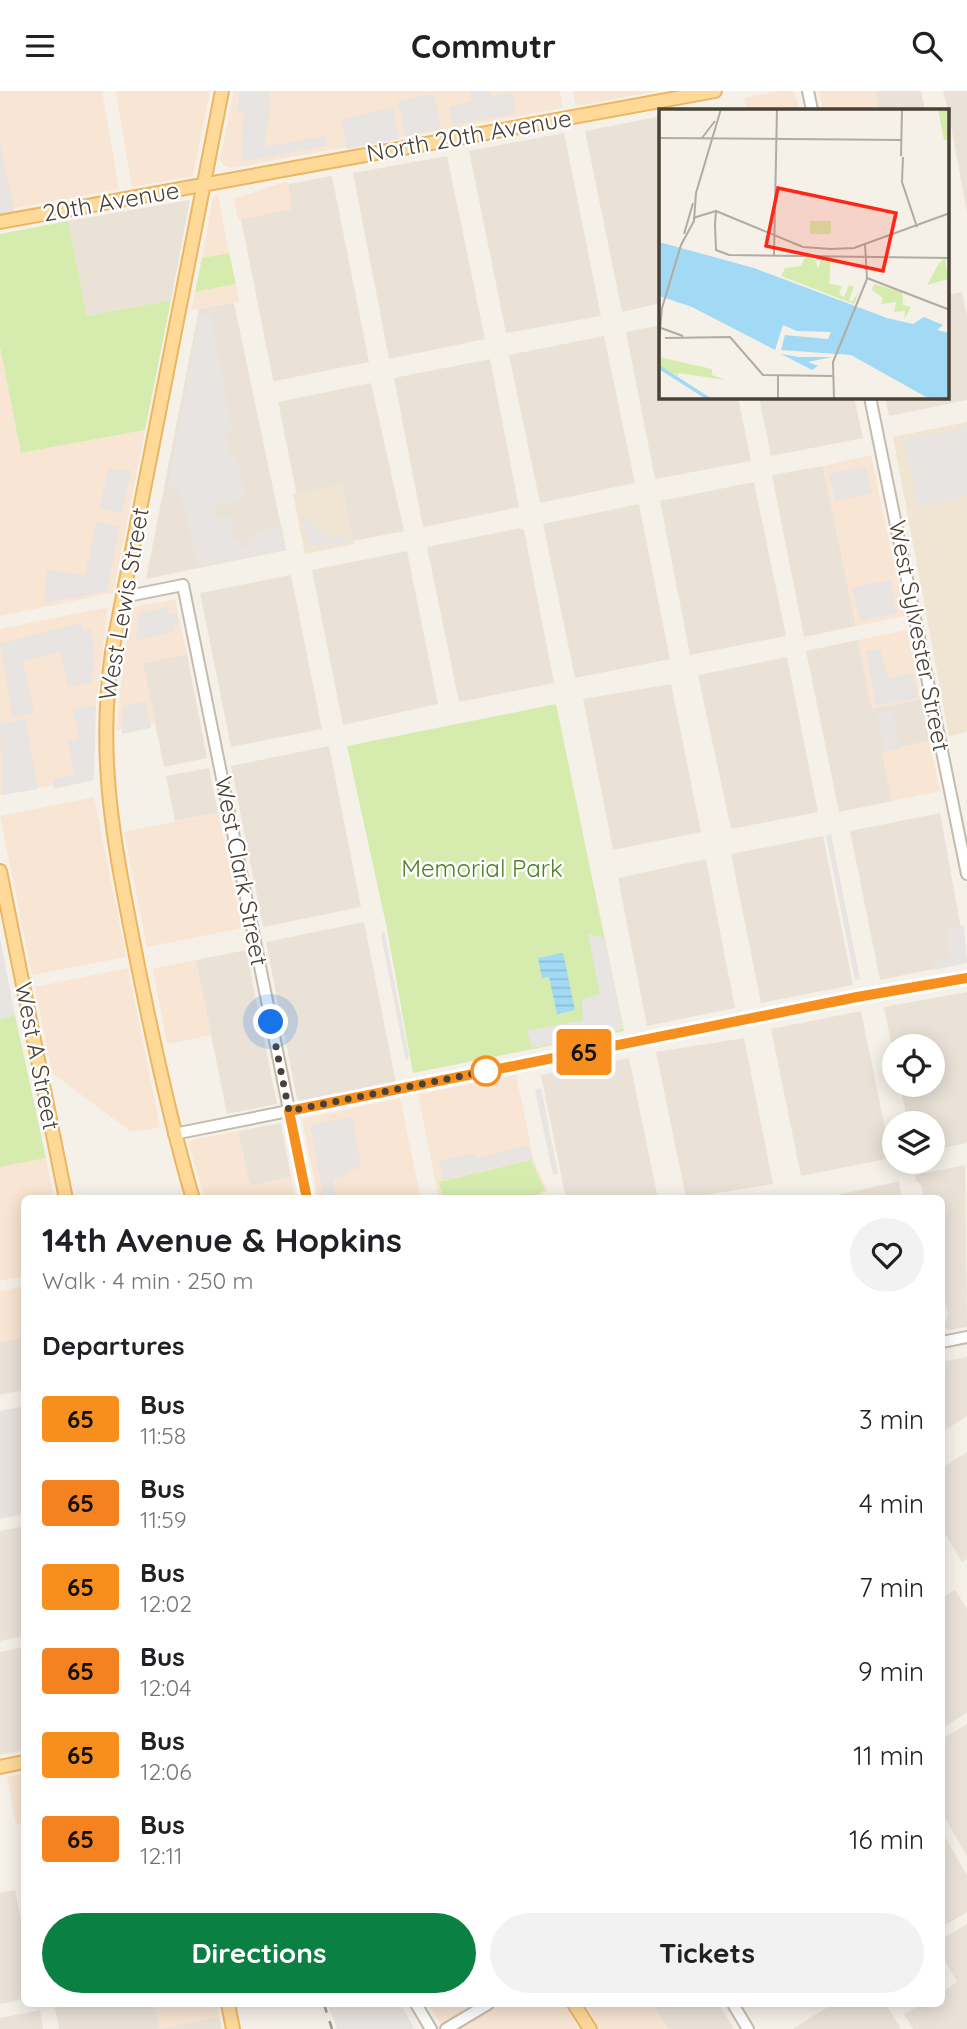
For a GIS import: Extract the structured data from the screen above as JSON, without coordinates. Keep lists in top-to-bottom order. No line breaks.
{"streets":{"main road":["North 20th Avenue","20th Avenue","West Lewis Street","West A Street"],"street":["West Sylvester Street","West Clark Street"]},"crossings":[["North 20th Avenue","20th Avenue"],["20th Avenue","West Lewis Street"],["West Lewis Street","West Clark Street"]],"parks":["Memorial Park"],"lines":["bus line 65"],"page":{"header":"Commutr","on_map":"65","heading":[["14th Avenue & Hopkins","Walk · 4 min · 250 m"],"Departures"],"list":[{"mark":"65","name":"Bus","note":"11:58","value":"3 min"},{"mark":"65","name":"Bus","note":"11:59","value":"4 min"},{"mark":"65","name":"Bus","note":"12:02","value":"7 min"},{"mark":"65","name":"Bus","note":"12:04","value":"9 min"},{"mark":"65","name":"Bus","note":"12:06","value":"11 min"},{"mark":"65","name":"Bus","note":"12:11","value":"16 min"}],"buttons":["Directions","Tickets"]}}
